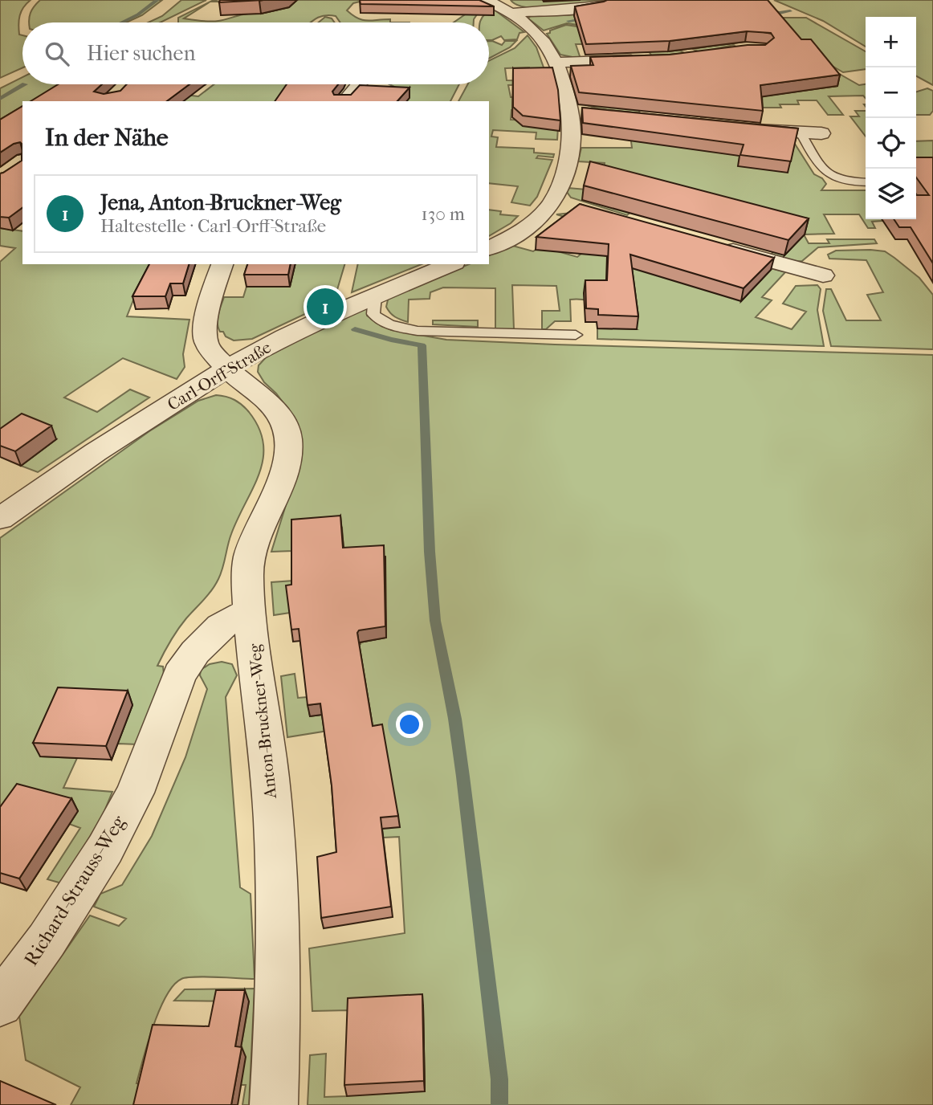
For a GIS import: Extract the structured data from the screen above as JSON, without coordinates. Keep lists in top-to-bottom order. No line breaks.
{"streets":{"street":["Carl-Orff-Straße","Anton-Bruckner-Weg","Richard-Strauss-Weg"]},"crossings":[["Carl-Orff-Straße","Anton-Bruckner-Weg"],["Anton-Bruckner-Weg","Richard-Strauss-Weg"]],"page":{"map_buttons":["+","−"],"search":"Hier suchen","heading":"In der Nähe","list":[{"mark":"1","name":"Jena, Anton-Bruckner-Weg","note":"Haltestelle · Carl-Orff-Straße","value":"130 m"}],"pins":"1"}}
